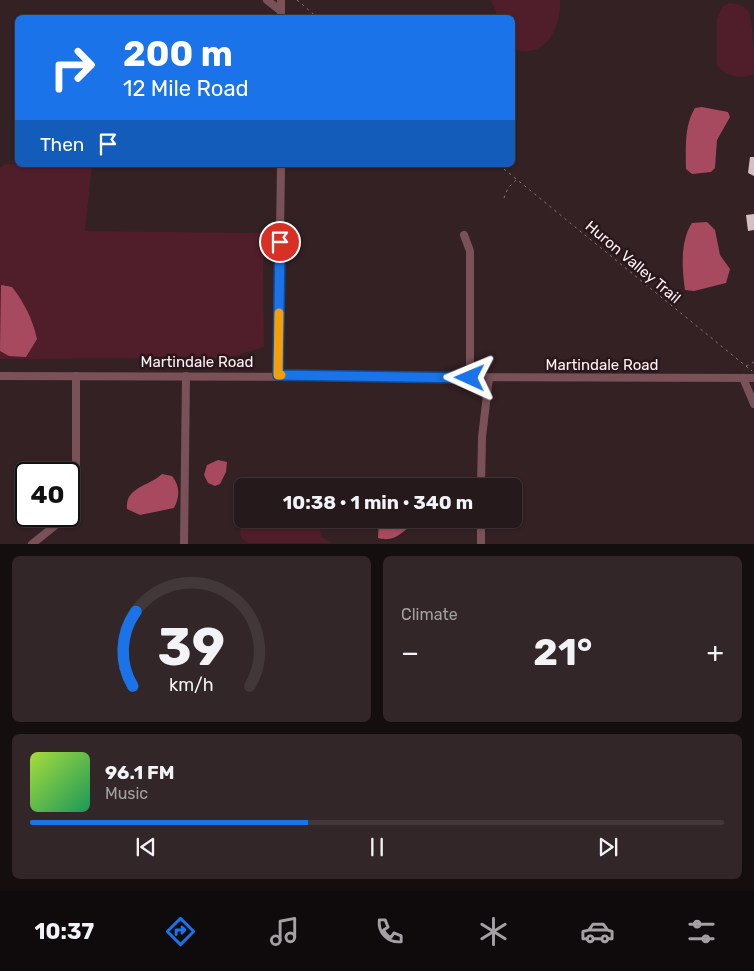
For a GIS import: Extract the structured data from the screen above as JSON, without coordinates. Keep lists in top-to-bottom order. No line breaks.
{"streets":{"street":["Martindale Road"],"path":["Huron Valley Trail"]},"page":{"turn":["200 m","12 Mile Road"],"then":"Then","limit":"40","trip":"10:38 · 1 min · 340 m","tile":"Climate","heat":["−","21°","+"],"song":["96.1 FM","Music"],"tabs":"10:37","gauge":["39","km/h"]}}
